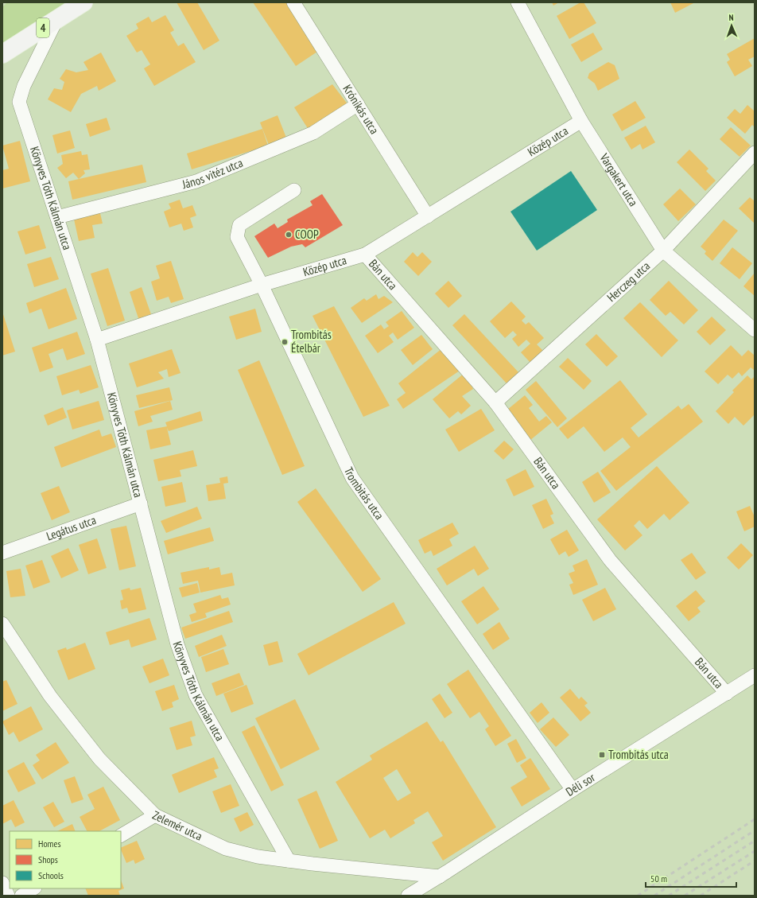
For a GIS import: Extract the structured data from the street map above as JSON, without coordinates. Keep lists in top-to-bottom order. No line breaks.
{"streets":{"main road":["4"],"street":["Krónikás utca","Közép utca","János vitéz utca","Vargakert utca","Könyves Tóth Kálmán utca","Bán utca","Herczeg utca","Trombitás utca","Legátus utca","Déli sor","Zelemér utca"]},"crossings":[["4","Könyves Tóth Kálmán utca"],["Krónikás utca","Közép utca"],["Krónikás utca","János vitéz utca"],["Közép utca","Vargakert utca"],["Közép utca","Könyves Tóth Kálmán utca"],["Közép utca","Bán utca"],["Közép utca","Trombitás utca"],["János vitéz utca","Könyves Tóth Kálmán utca"],["Vargakert utca","Herczeg utca"],["Könyves Tóth Kálmán utca","Legátus utca"],["Könyves Tóth Kálmán utca","Zelemér utca"],["Bán utca","Herczeg utca"],["Bán utca","Déli sor"],["Trombitás utca","Déli sor"],["Déli sor","Zelemér utca"]],"places":{"other":["COOP","Trombitás Ételbár"],"transit":["Trombitás utca"]},"legend":["Homes","Shops","Schools"],"scale_bar":"50 m","north":"top"}
